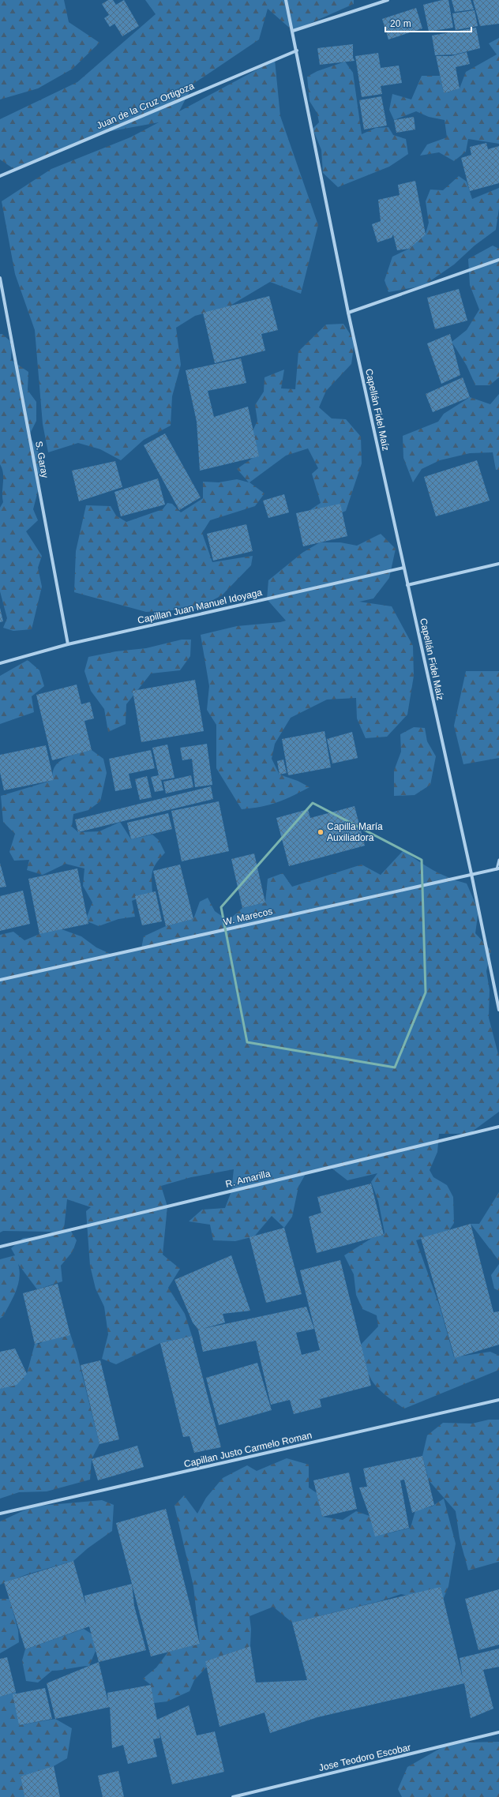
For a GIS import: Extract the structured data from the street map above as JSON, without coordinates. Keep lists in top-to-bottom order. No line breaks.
{"streets":{"street":["Juan de la Cruz Ortigoza","Capellán Fidel Maíz","S. Garay","Capillan Juan Manuel Idoyaga","W. Marecos","R. Amarilla","Capillan Justo Carmelo Roman","Jose Teodoro Escobar"]},"crossings":[["Juan de la Cruz Ortigoza","Capellán Fidel Maíz"],["Capellán Fidel Maíz","Capillan Juan Manuel Idoyaga"],["Capellán Fidel Maíz","W. Marecos"],["S. Garay","Capillan Juan Manuel Idoyaga"]],"places":["Capilla María Auxiliadora"],"scale_bar":"20 m"}
